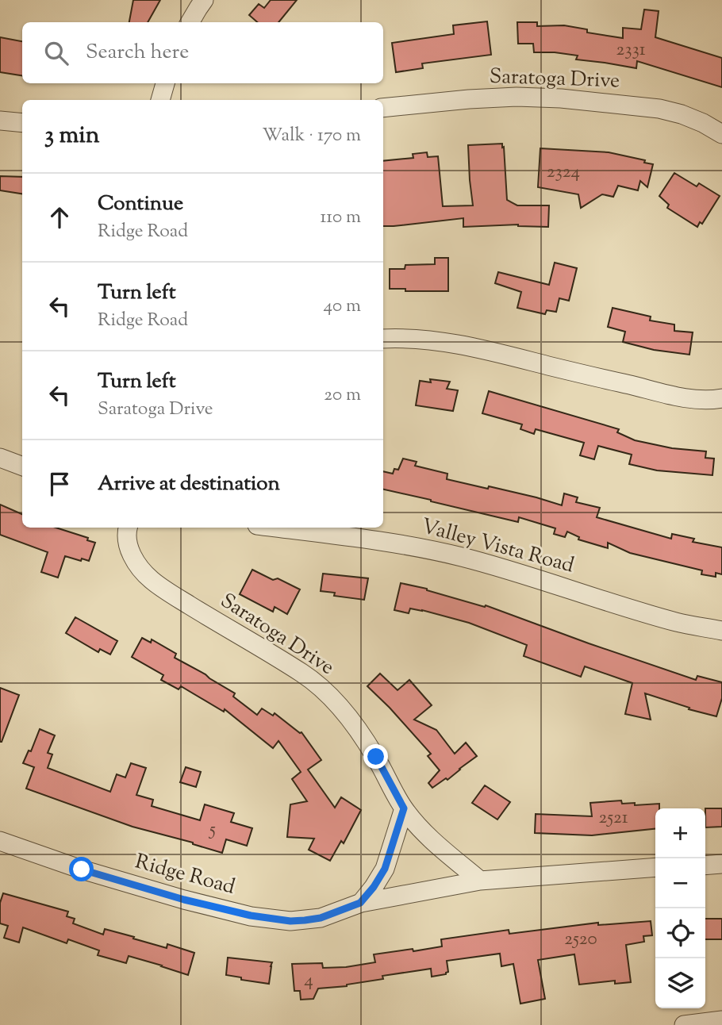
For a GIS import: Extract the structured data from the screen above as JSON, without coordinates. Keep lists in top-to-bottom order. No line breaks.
{"streets":{"street":["Saratoga Drive","Valley Vista Road","Ridge Road"]},"crossings":[["Saratoga Drive","Ridge Road"]],"house_numbers":["2331","2324","2521","5","2520","4"],"page":{"search":"Search here","heading":["3 min","Walk · 170 m"],"list":[["Continue","Ridge Road","110 m"],["Turn left","Ridge Road","40 m"],["Turn left","Saratoga Drive","20 m"],"Arrive at destination"],"map_buttons":["+","−"]}}
